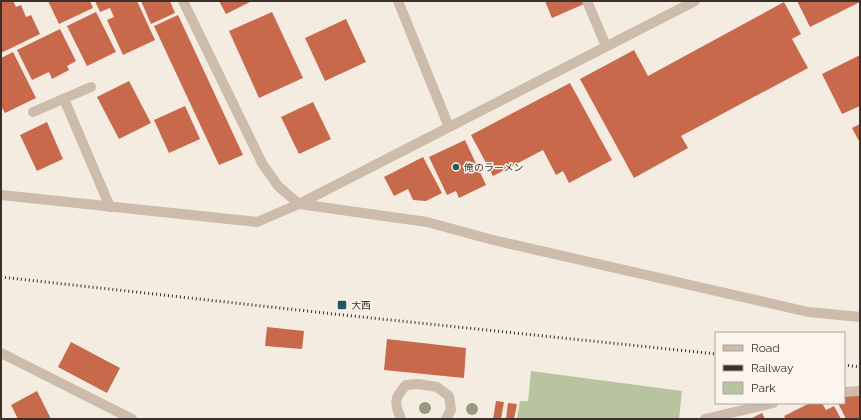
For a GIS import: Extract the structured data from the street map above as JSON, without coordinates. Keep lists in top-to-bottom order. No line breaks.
{"places":{"other":["俺のラーメン"],"transit":["大西"]},"legend":["Road","Railway","Park"]}
